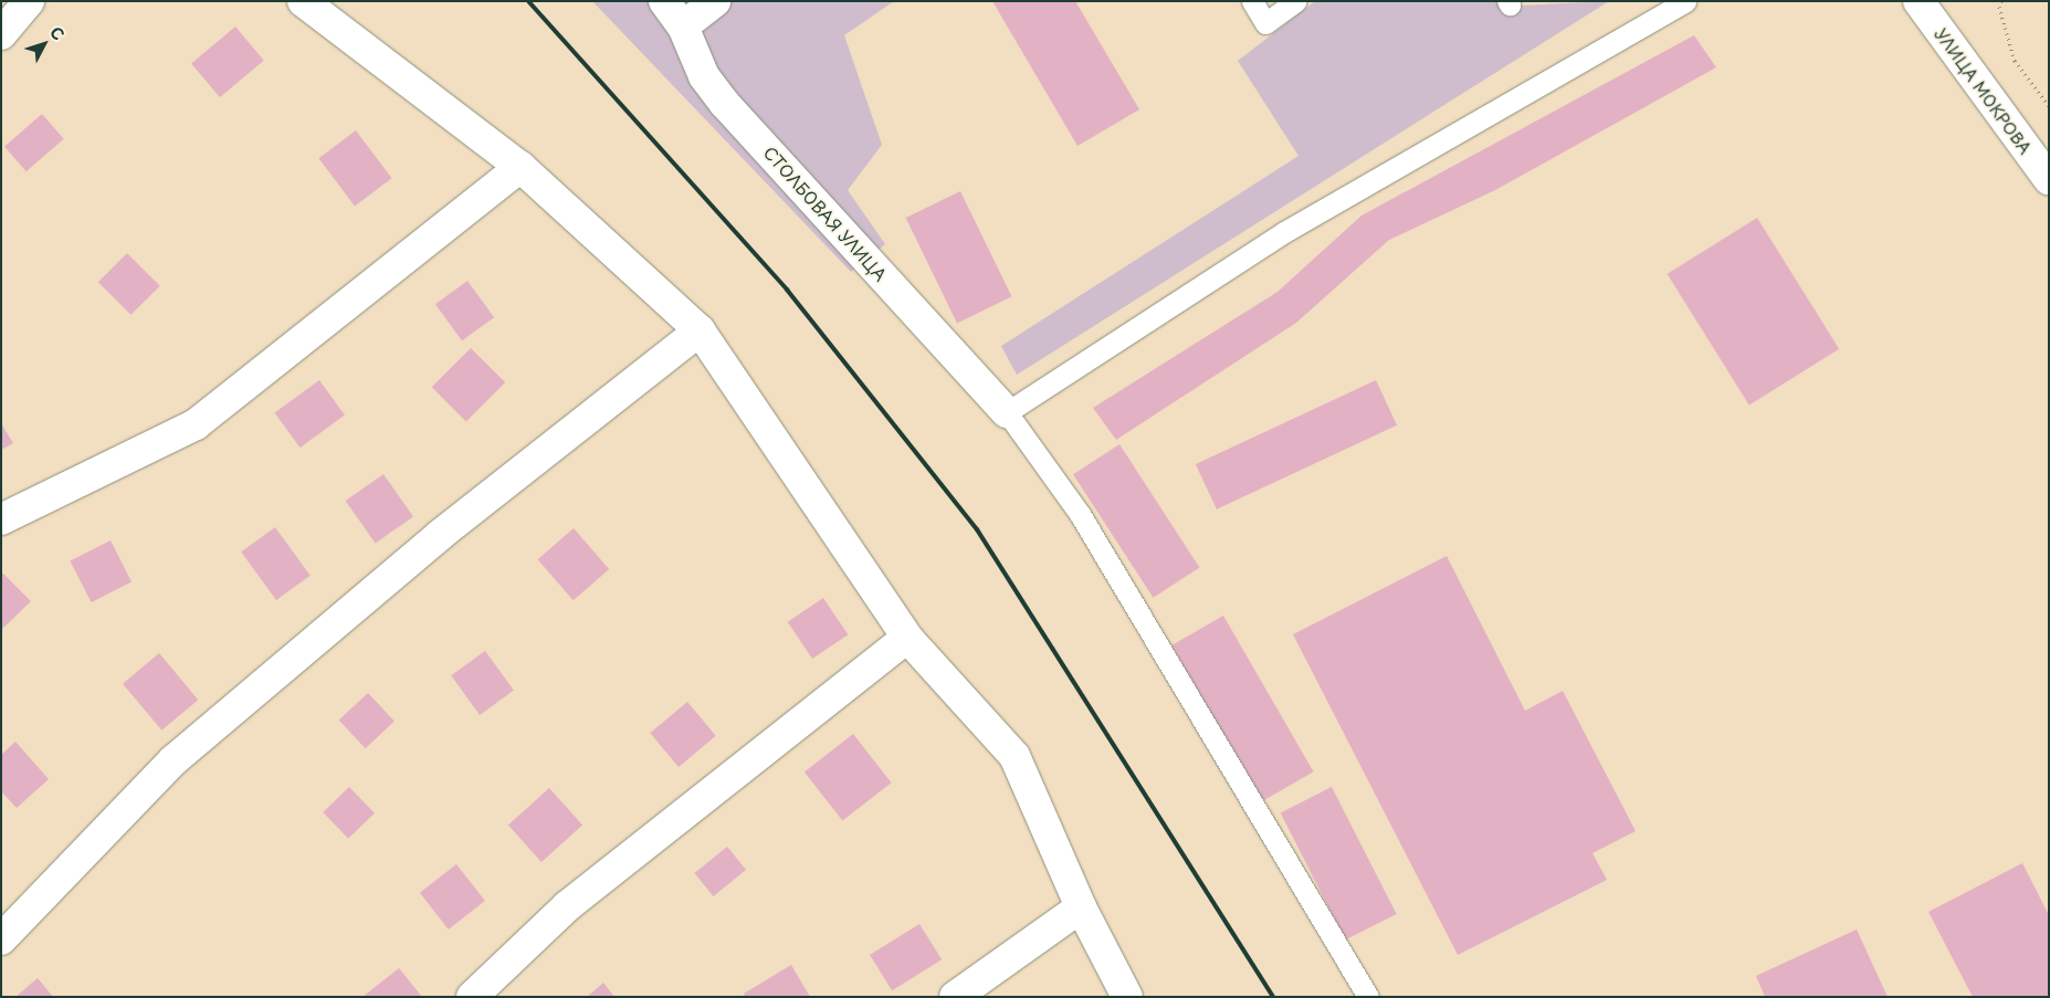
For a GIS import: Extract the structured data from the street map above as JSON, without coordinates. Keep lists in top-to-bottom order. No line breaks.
{"streets":{"street":["УЛИЦА МОКРОВА","СТОЛБОВАЯ УЛИЦА"]},"north":"top right"}
